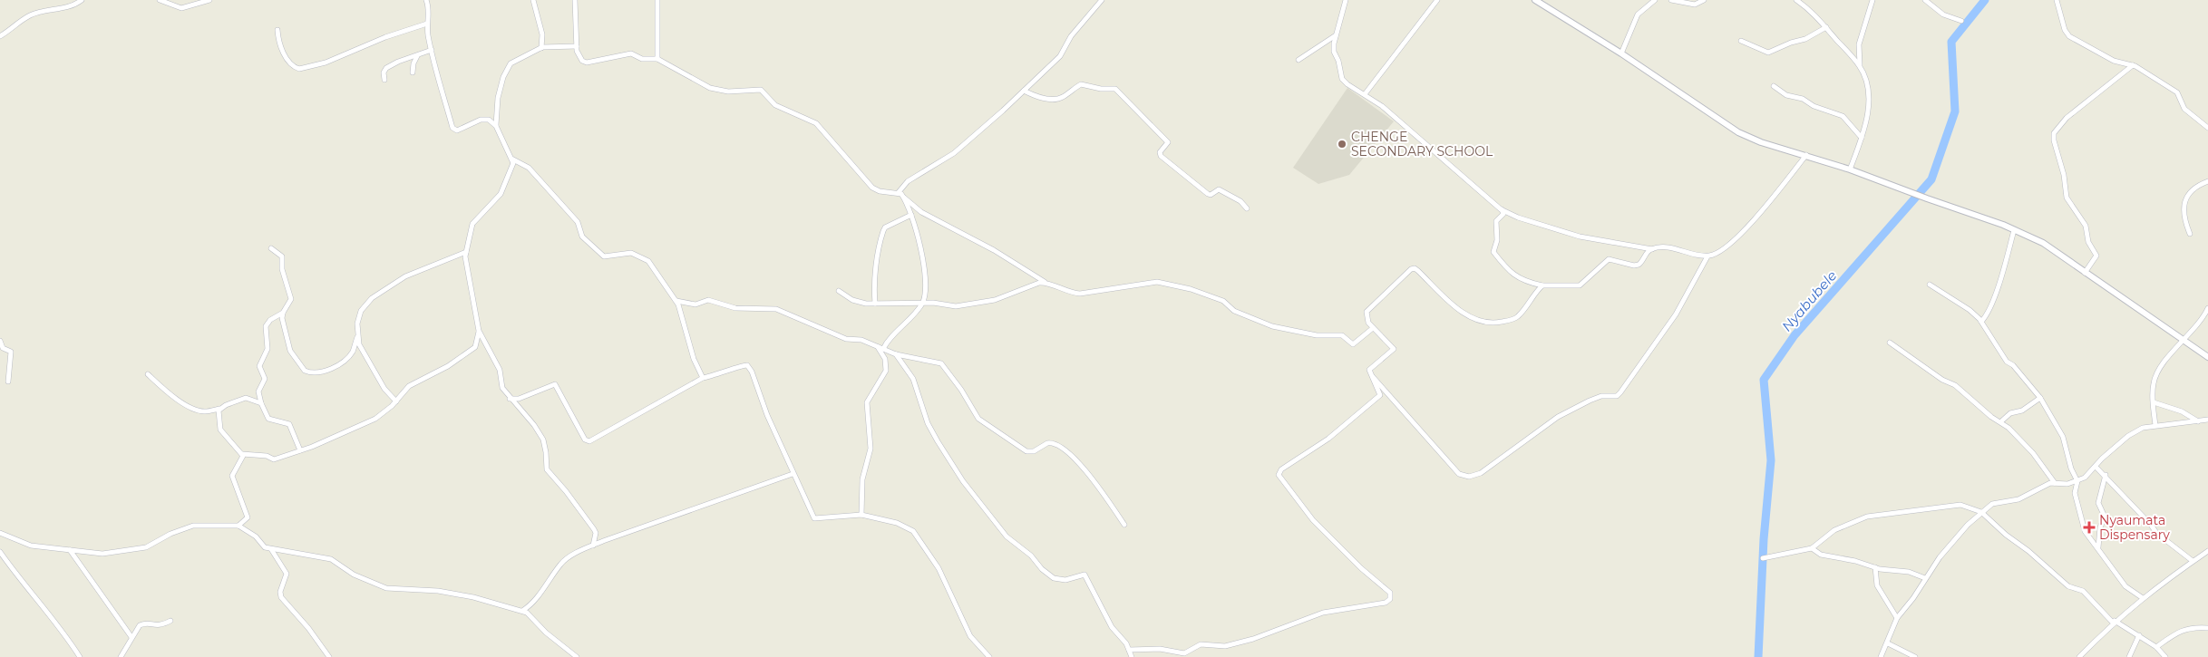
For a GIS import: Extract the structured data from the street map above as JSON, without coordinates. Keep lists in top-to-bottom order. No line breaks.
{"water":["Nyabubele"],"places":{"other":["CHENGE SECONDARY SCHOOL"],"health":["Nyaumata Dispensary"]}}
